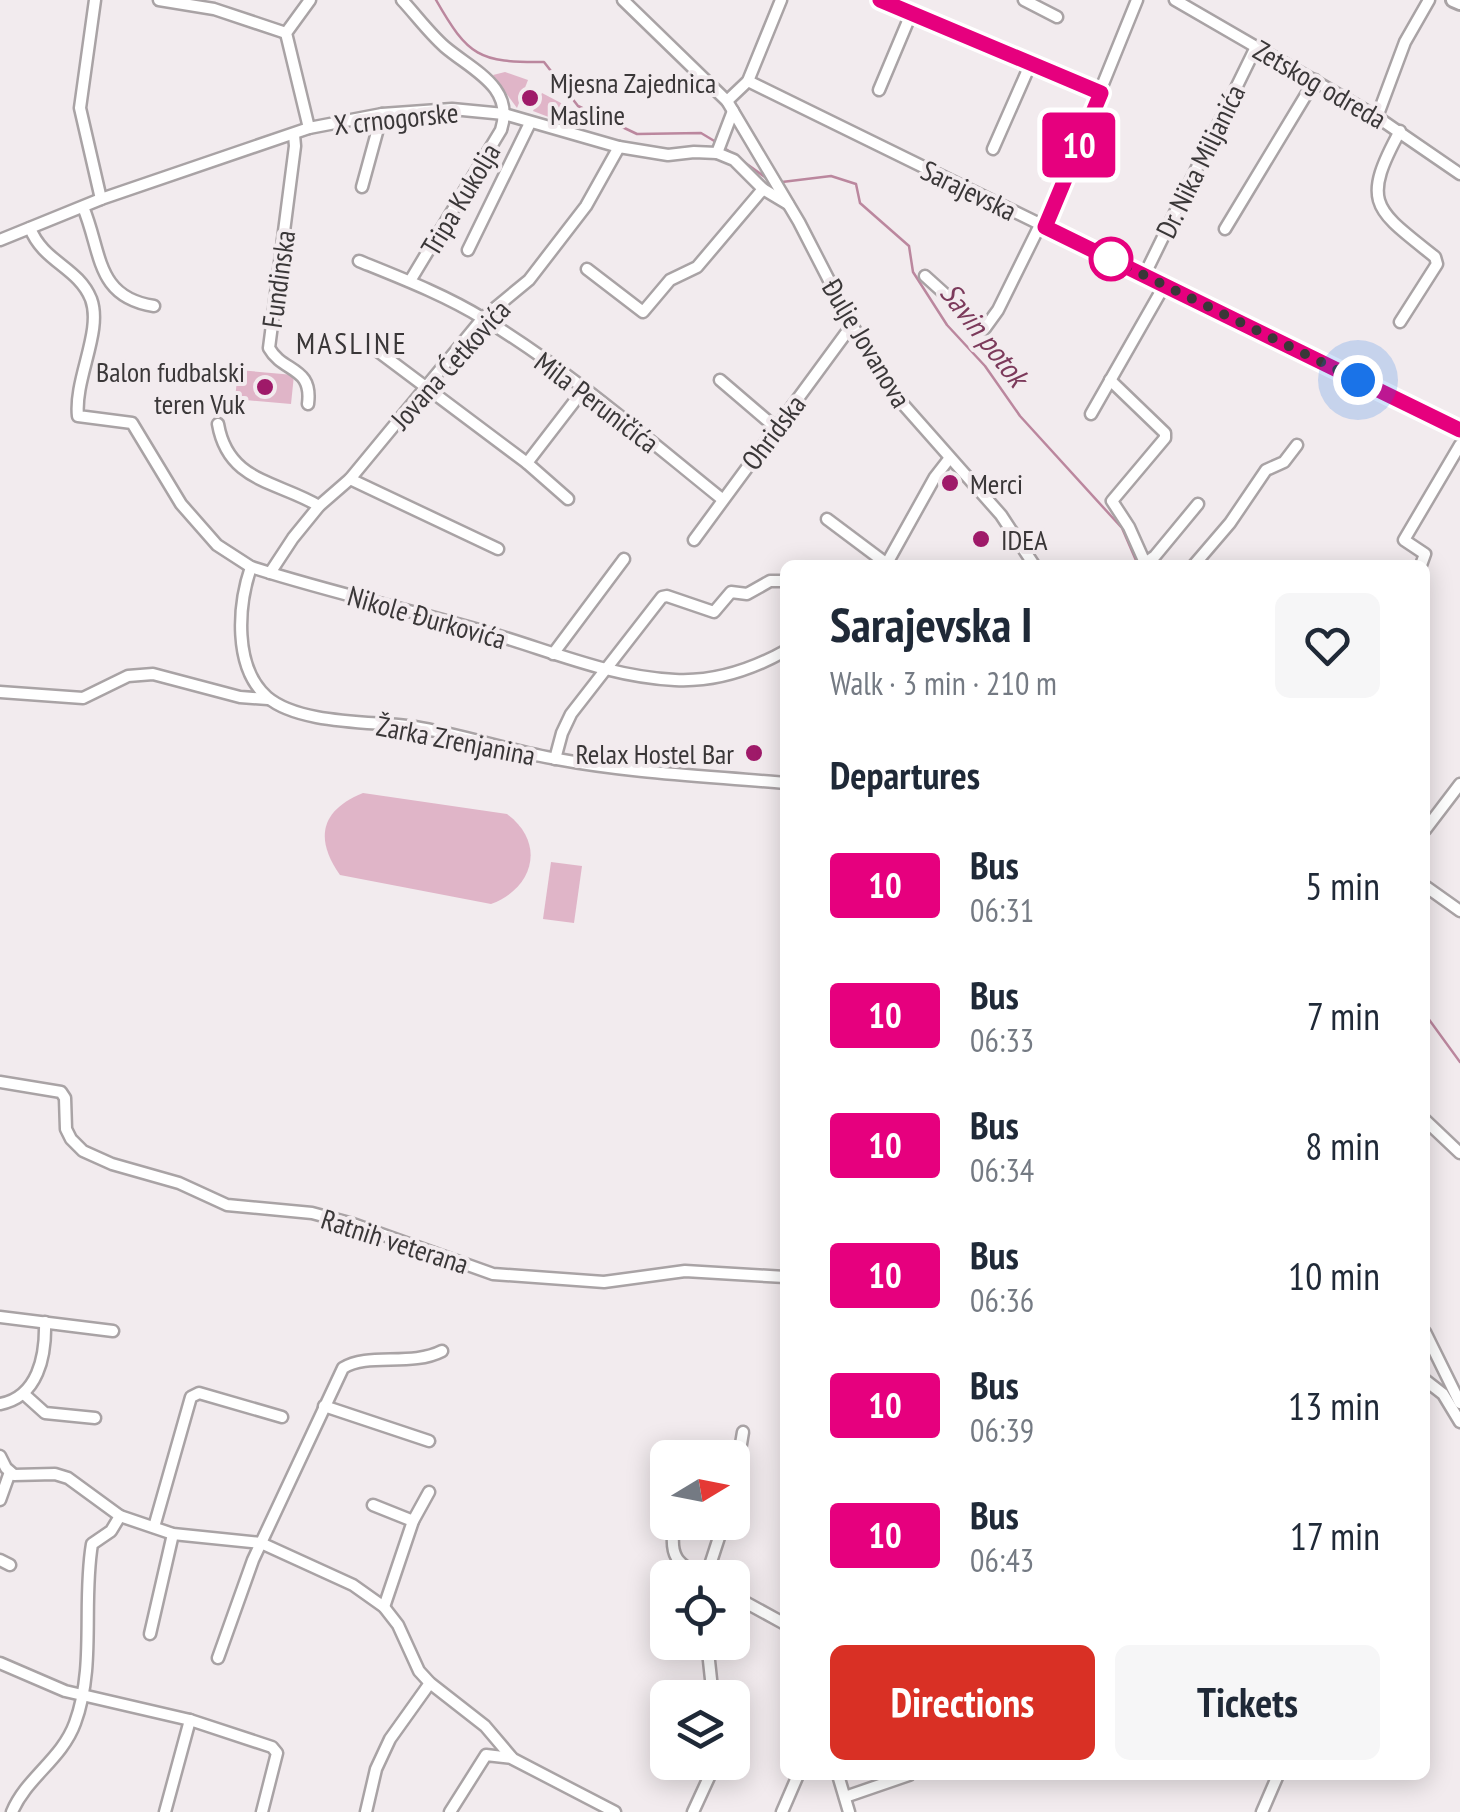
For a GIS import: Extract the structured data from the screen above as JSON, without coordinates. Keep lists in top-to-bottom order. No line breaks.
{"streets":{"street":["Zetskog odreda","X crnogorske","Dr. Nika Miljanića","Sarajevska","Tripa Kukolja","Fundinska","Đulje Jovanova","Jovana Ćetkovića","Mila Peruničića","Ohridska","Nikole Đurkovića","Žarka Zrenjanina","Ratnih veterana"]},"crossings":[["Zetskog odreda","Dr. Nika Miljanića"],["X crnogorske","Tripa Kukolja"],["X crnogorske","Fundinska"],["X crnogorske","Jovana Ćetkovića"],["X crnogorske","Nikole Đurkovića"],["Dr. Nika Miljanića","Sarajevska"],["Tripa Kukolja","Mila Peruničića"],["Đulje Jovanova","Ohridska"],["Jovana Ćetkovića","Mila Peruničića"],["Jovana Ćetkovića","Nikole Đurkovića"],["Mila Peruničića","Ohridska"]],"districts":["MASLINE"],"water":["Savin potok"],"places":["Mjesna Zajednica Masline","Balon fudbalski teren Vuk","Merci","IDEA","Relax Hostel Bar"],"lines":["bus line 10"],"north":"right","page":{"on_map":"10","heading":[["Sarajevska I","Walk · 3 min · 210 m"],"Departures"],"list":[{"mark":"10","name":"Bus","note":"06:31","value":"5 min"},{"mark":"10","name":"Bus","note":"06:33","value":"7 min"},{"mark":"10","name":"Bus","note":"06:34","value":"8 min"},{"mark":"10","name":"Bus","note":"06:36","value":"10 min"},{"mark":"10","name":"Bus","note":"06:39","value":"13 min"},{"mark":"10","name":"Bus","note":"06:43","value":"17 min"}],"buttons":["Directions","Tickets"]}}
